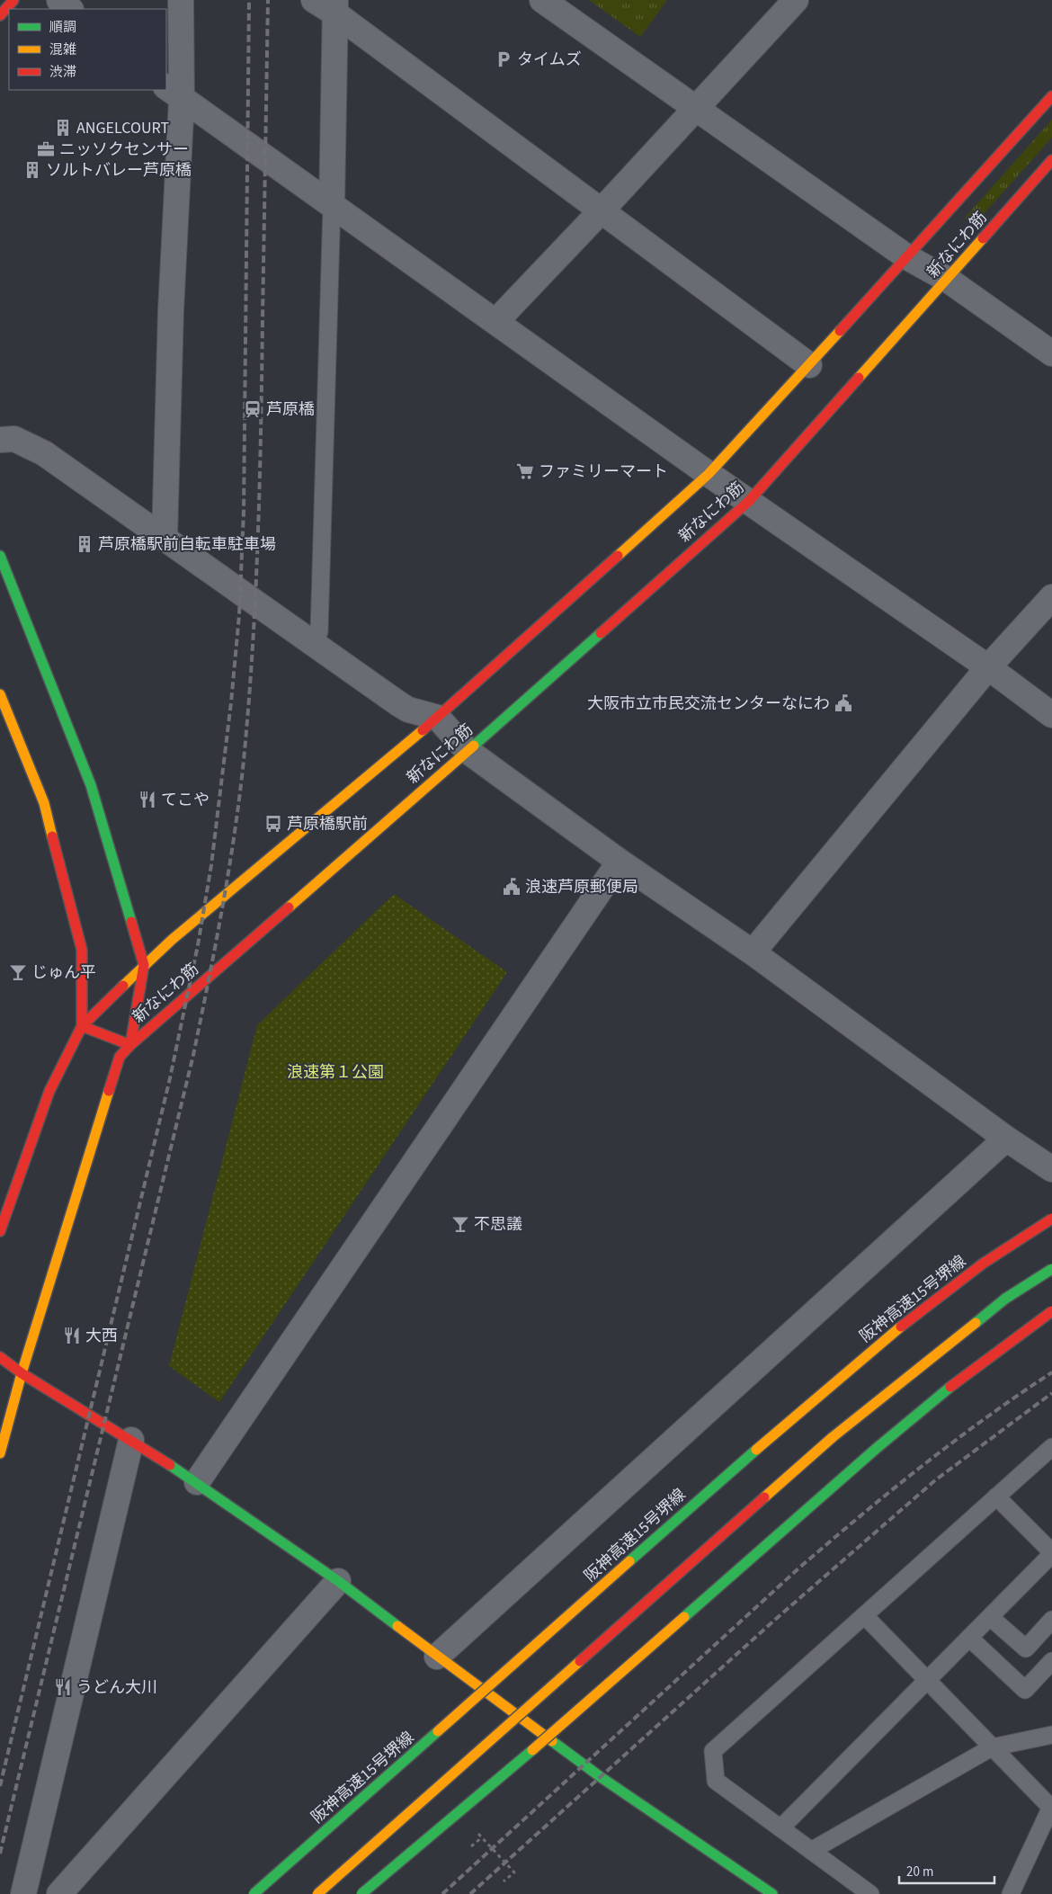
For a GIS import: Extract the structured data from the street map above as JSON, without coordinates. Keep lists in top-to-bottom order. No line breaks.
{"streets":{"main road":["新なにわ筋","阪神高速15号堺線"]},"parks":["浪速第１公園"],"places":{"parking":["タイムズ"],"building":["ANGELCOURT","ソルトバレー芦原橋","芦原橋駅前自転車駐車場"],"office":["ニッソクセンサー"],"station":["芦原橋"],"supermarket":["ファミリーマート"],"public building":["大阪市立市民交流センターなにわ","浪速芦原郵便局"],"restaurant":["てこや","大西","うどん大川"],"bus stop":["芦原橋駅前"],"bar":["じゅん平","不思議"]},"legend":["順調","混雑","渋滞"],"scale_bar":"20 m"}
